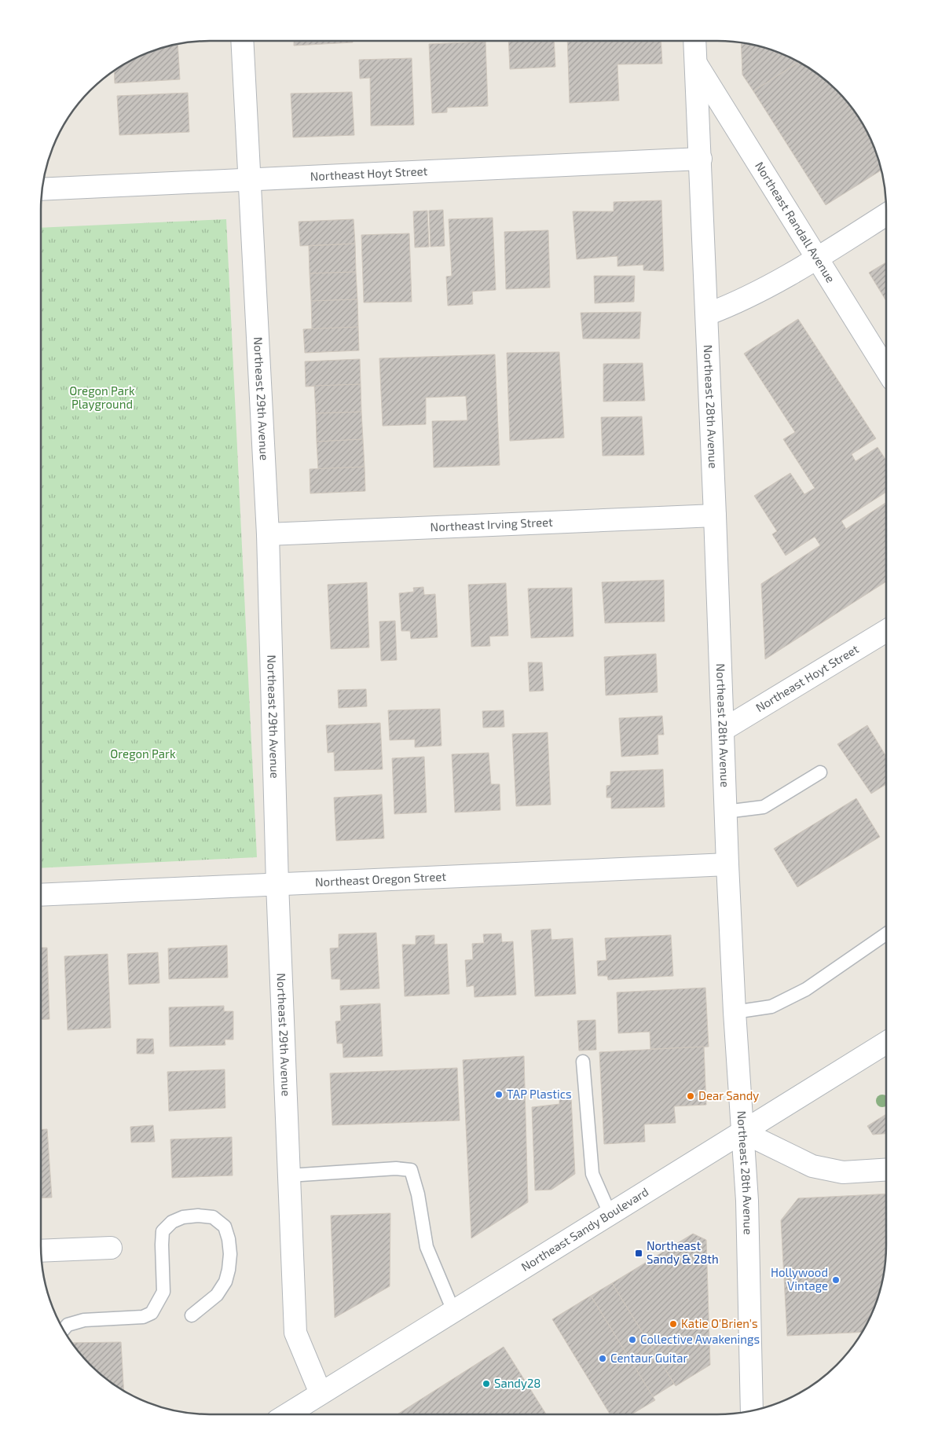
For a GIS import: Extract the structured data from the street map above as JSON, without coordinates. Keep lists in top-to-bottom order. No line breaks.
{"streets":{"street":["Northeast Hoyt Street","Northeast Randall Avenue","Northeast 29th Avenue","Northeast 28th Avenue","Northeast Irving Street","Northeast Oregon Street","Northeast Sandy Boulevard"]},"crossings":[["Northeast Hoyt Street","Northeast 29th Avenue"],["Northeast Hoyt Street","Northeast 28th Avenue"],["Northeast Randall Avenue","Northeast 28th Avenue"],["Northeast 29th Avenue","Northeast Irving Street"],["Northeast 29th Avenue","Northeast Oregon Street"],["Northeast 29th Avenue","Northeast Sandy Boulevard"],["Northeast 28th Avenue","Northeast Irving Street"],["Northeast 28th Avenue","Northeast Oregon Street"],["Northeast 28th Avenue","Northeast Sandy Boulevard"]],"parks":["Oregon Park Playground","Oregon Park"],"places":{"other":["TAP Plastics","Dear Sandy","Hollywood Vintage","Katie O'Brien's","Collective Awakenings","Centaur Guitar","Sandy28"],"transit":["Northeast Sandy & 28th"]}}
